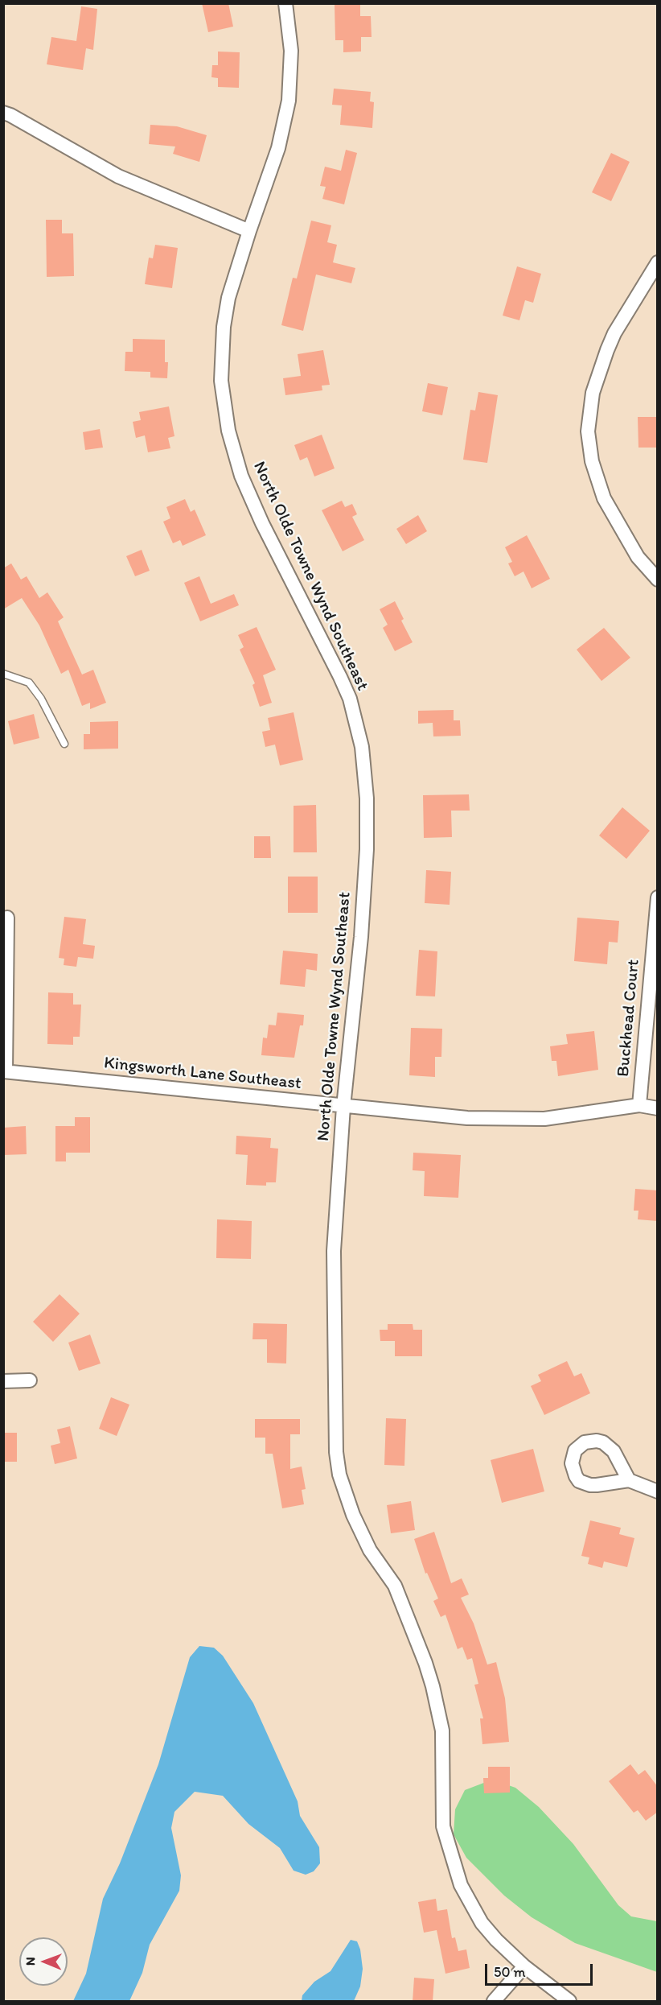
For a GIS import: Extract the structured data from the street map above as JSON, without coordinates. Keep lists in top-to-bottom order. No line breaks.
{"streets":{"street":["North Olde Towne Wynd Southeast","Buckhead Court","Kingsworth Lane Southeast"]},"crossings":[["North Olde Towne Wynd Southeast","Kingsworth Lane Southeast"],["Buckhead Court","Kingsworth Lane Southeast"]],"scale_bar":"50 m","north":"left"}
